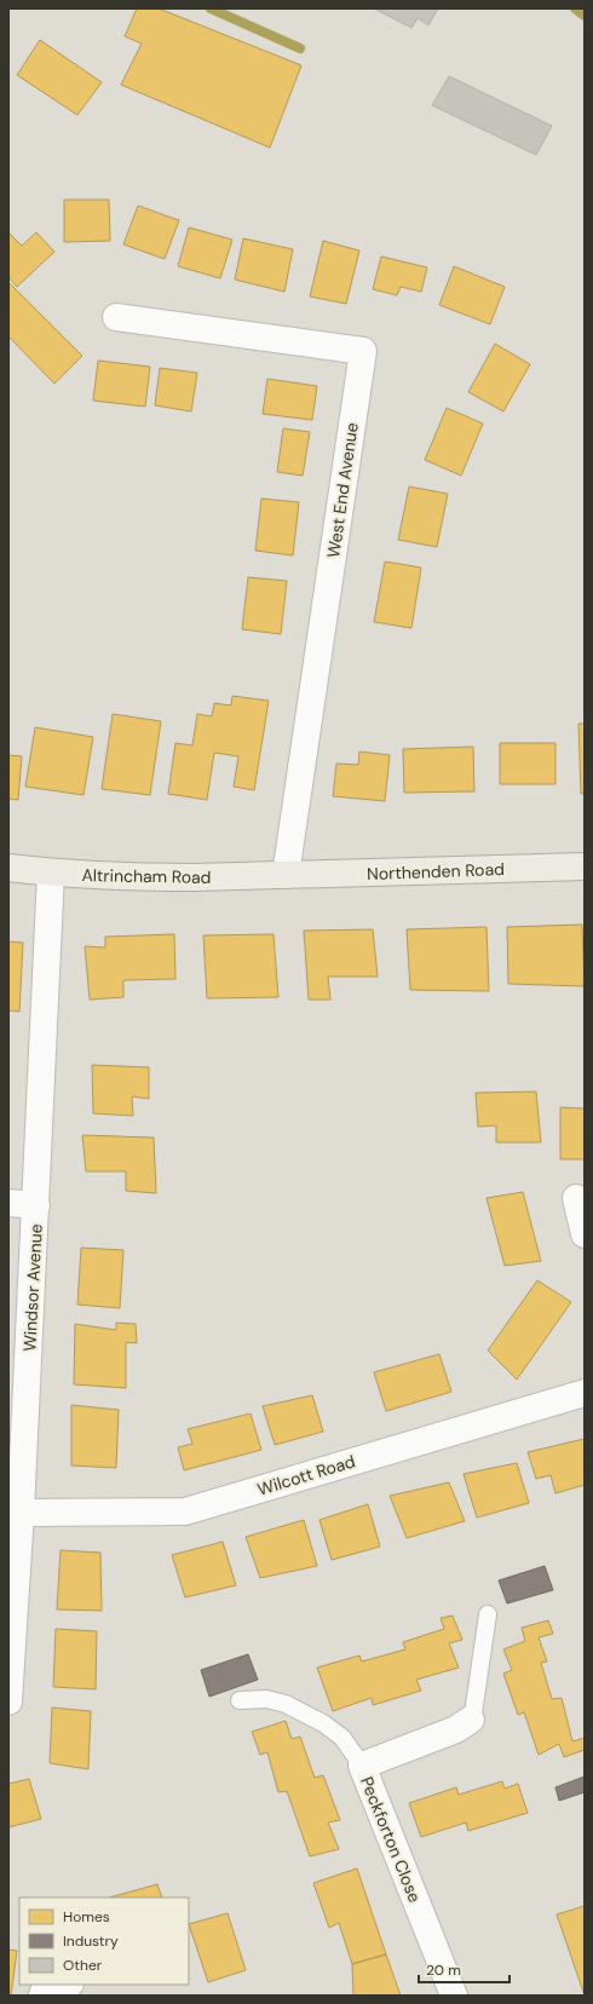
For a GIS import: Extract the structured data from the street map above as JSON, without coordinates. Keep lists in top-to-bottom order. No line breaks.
{"streets":{"main road":["Northenden Road","Altrincham Road"],"street":["West End Avenue","Windsor Avenue","Wilcott Road","Peckforton Close"]},"crossings":[["West End Avenue","Northenden Road"],["West End Avenue","Altrincham Road"],["Northenden Road","Altrincham Road"],["Altrincham Road","Windsor Avenue"],["Windsor Avenue","Wilcott Road"]],"legend":["Homes","Industry","Other"],"scale_bar":"20 m"}
